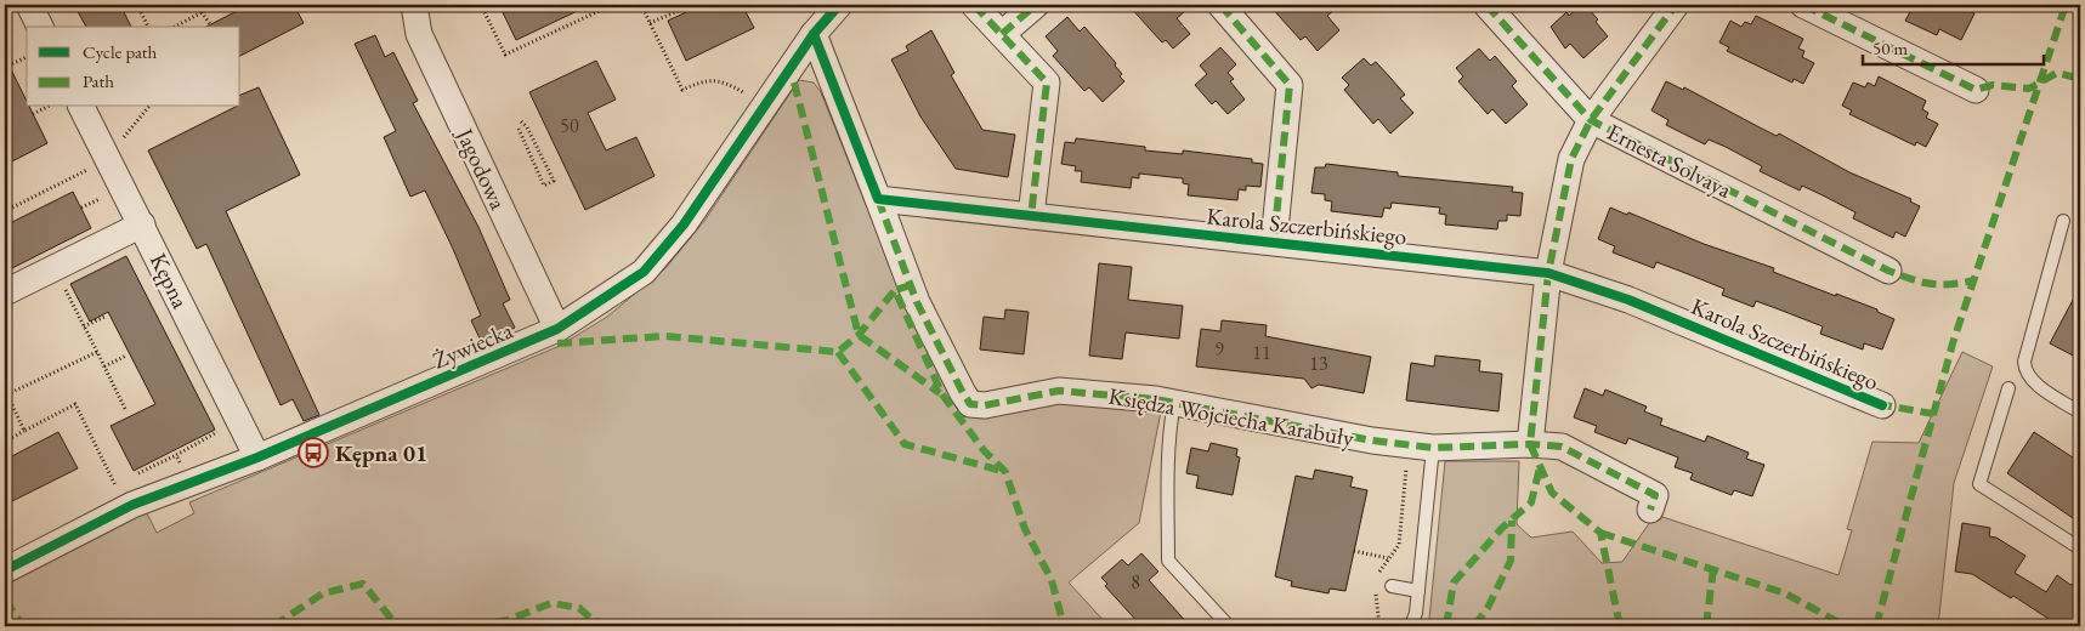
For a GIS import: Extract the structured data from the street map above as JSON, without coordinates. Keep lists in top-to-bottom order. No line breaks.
{"streets":{"street":["Ernesta Solvaya","Jagodowa","Karola Szczerbińskiego","Kępna","Żywiecka","Księdza Wojciecha Karabuły"]},"crossings":[["Jagodowa","Żywiecka"],["Karola Szczerbińskiego","Księdza Wojciecha Karabuły"],["Kępna","Żywiecka"]],"places":{"bus stop":["Kępna 01"]},"house_numbers":["50","9","11","13","8"],"legend":["Cycle path","Path"],"scale_bar":"50 m"}
